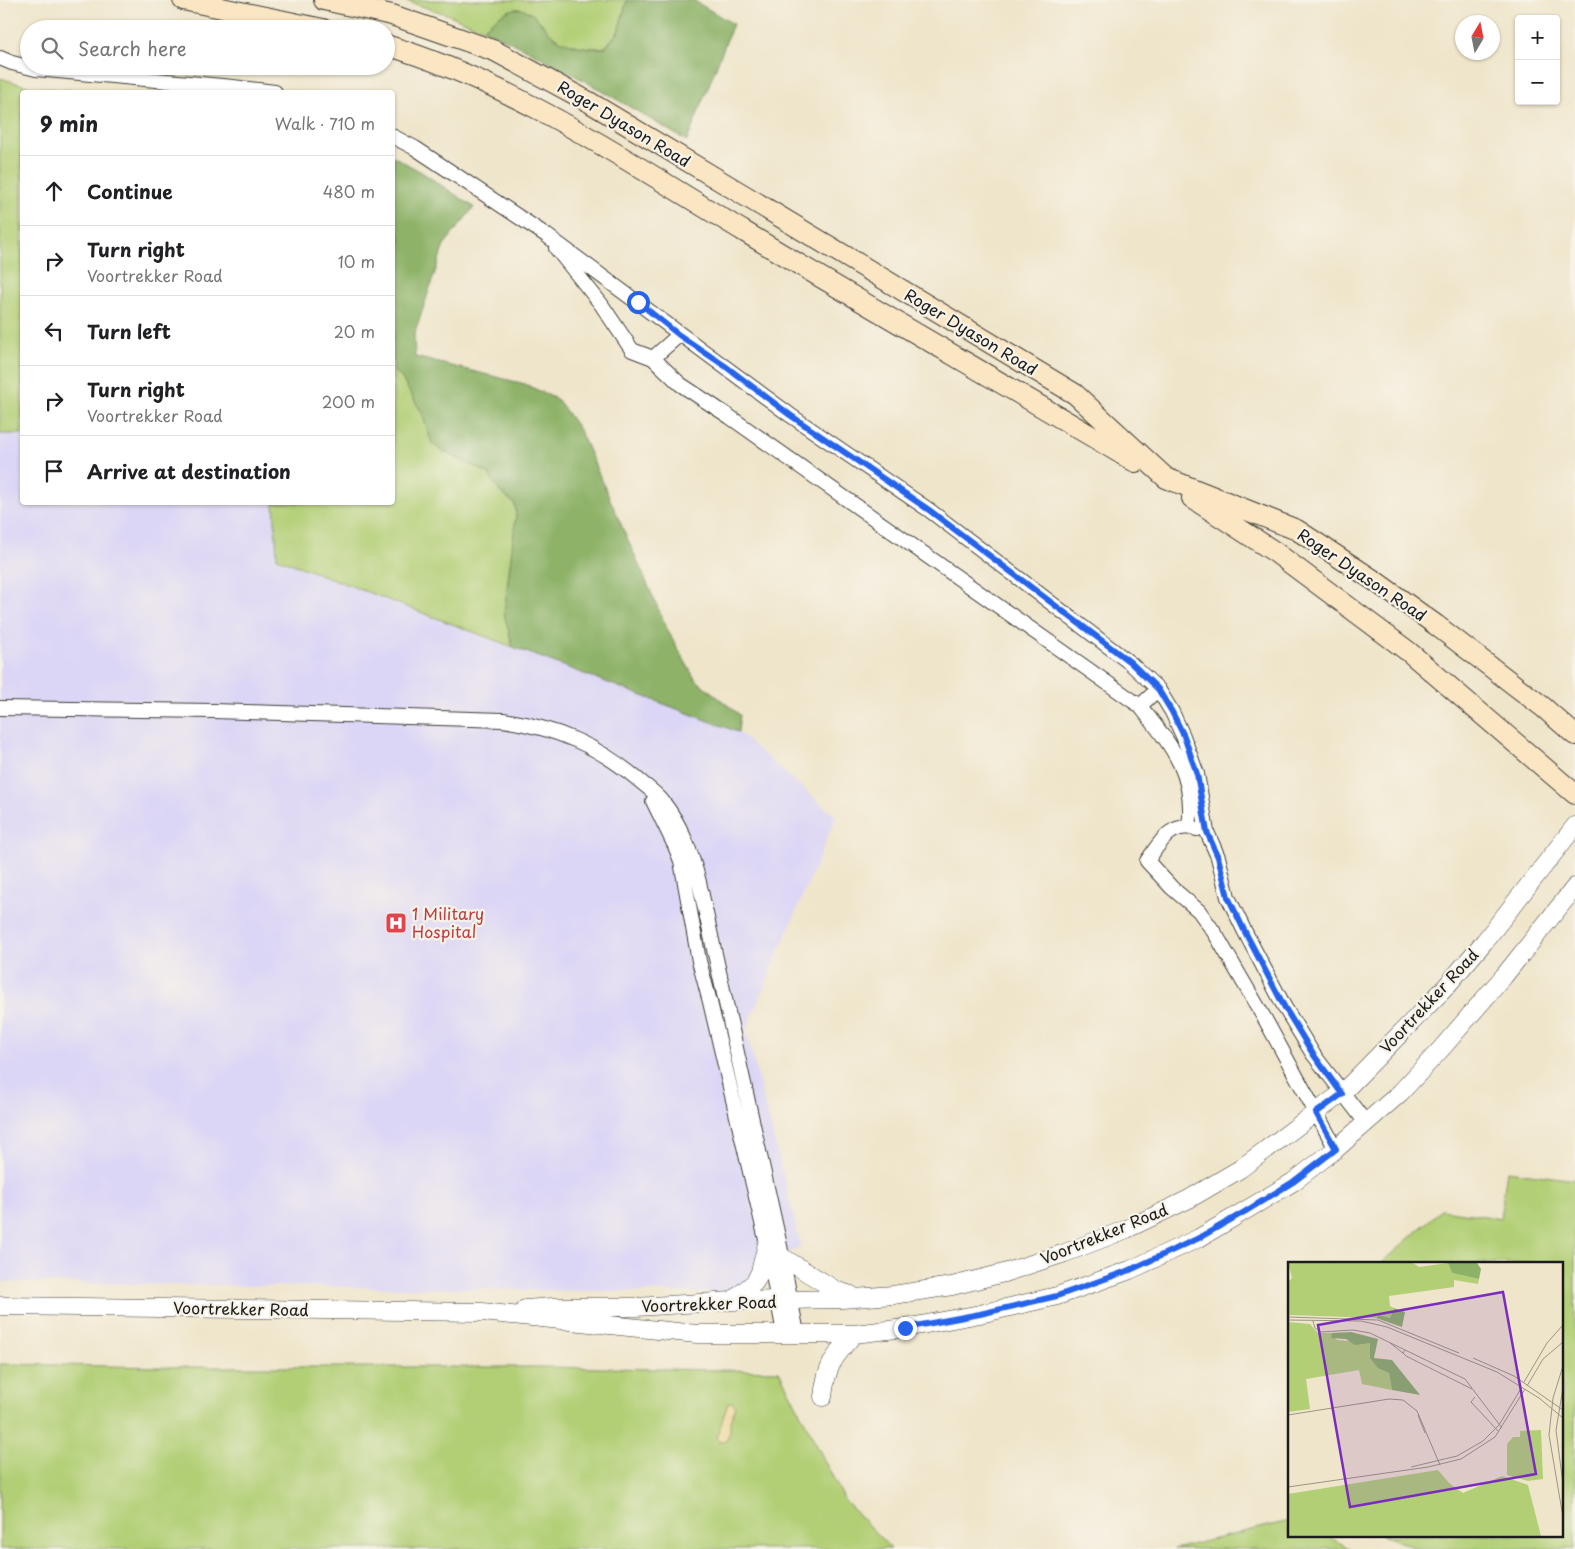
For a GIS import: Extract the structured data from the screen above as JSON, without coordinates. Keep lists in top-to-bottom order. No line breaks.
{"streets":{"main road":["Roger Dyason Road"],"street":["Voortrekker Road"]},"places":{"hospital":["1 Military Hospital"]},"north":"top","page":{"map_buttons":["+","−"],"search":"Search here","heading":["9 min","Walk · 710 m"],"list":[["Continue","480 m"],["Turn right","Voortrekker Road","10 m"],["Turn left","20 m"],["Turn right","Voortrekker Road","200 m"],"Arrive at destination"]}}
